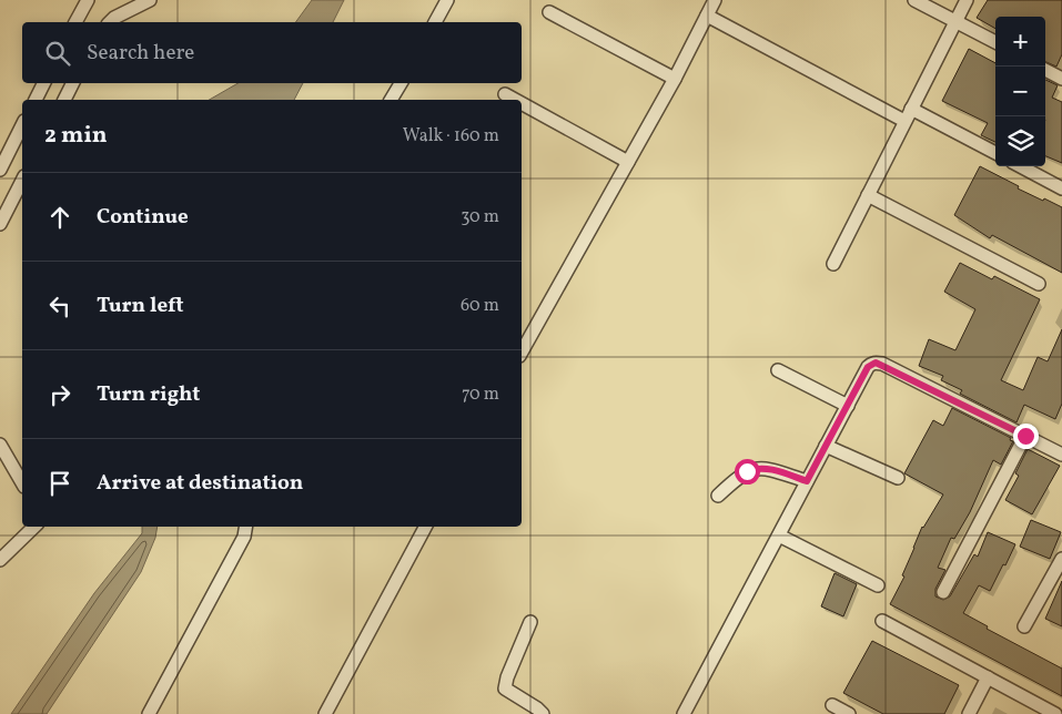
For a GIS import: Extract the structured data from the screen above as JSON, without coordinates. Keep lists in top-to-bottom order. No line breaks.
{"page":{"map_buttons":["+","−"],"search":"Search here","heading":["2 min","Walk · 160 m"],"list":[["Continue","30 m"],["Turn left","60 m"],["Turn right","70 m"],"Arrive at destination"]}}
